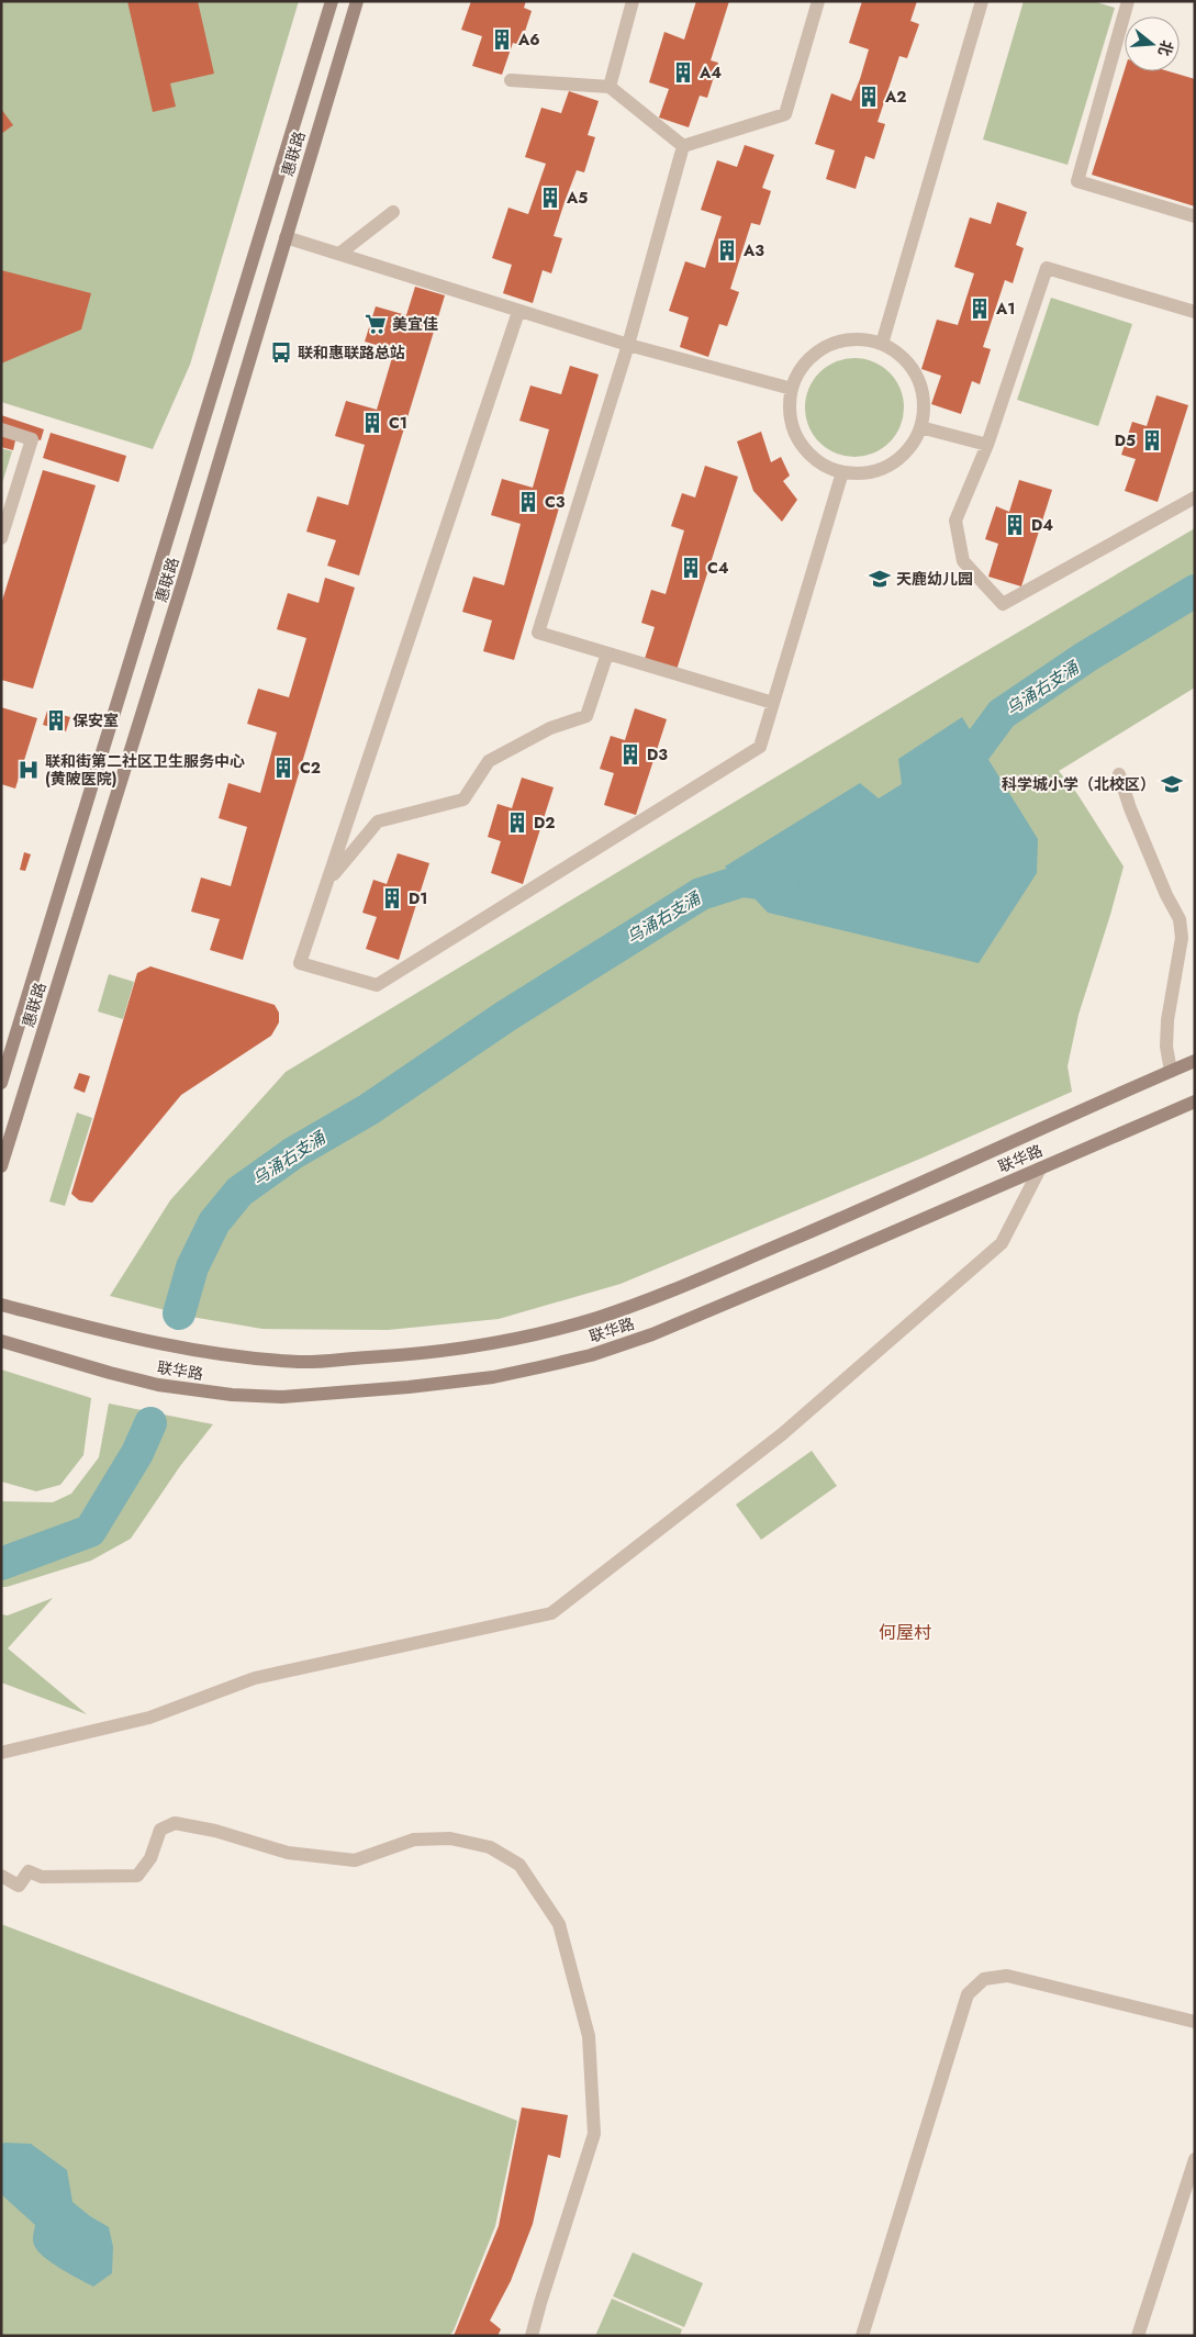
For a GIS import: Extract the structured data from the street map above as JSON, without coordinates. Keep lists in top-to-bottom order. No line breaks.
{"streets":{"street":["惠联路","联华路"]},"districts":["何屋村"],"water":["乌涌右支涌"],"places":{"building":["A6","A4","A2","A5","A3","A1","C1","D5","C3","D4","C4","保安室","D3","C2","D2","D1"],"supermarket":["美宜佳"],"bus stop":["联和惠联路总站"],"school or university":["天鹿幼儿园","科学城小学（北校区）"],"hospital":["联和街第二社区卫生服务中心 (黄陂医院)"]},"north":"right"}
